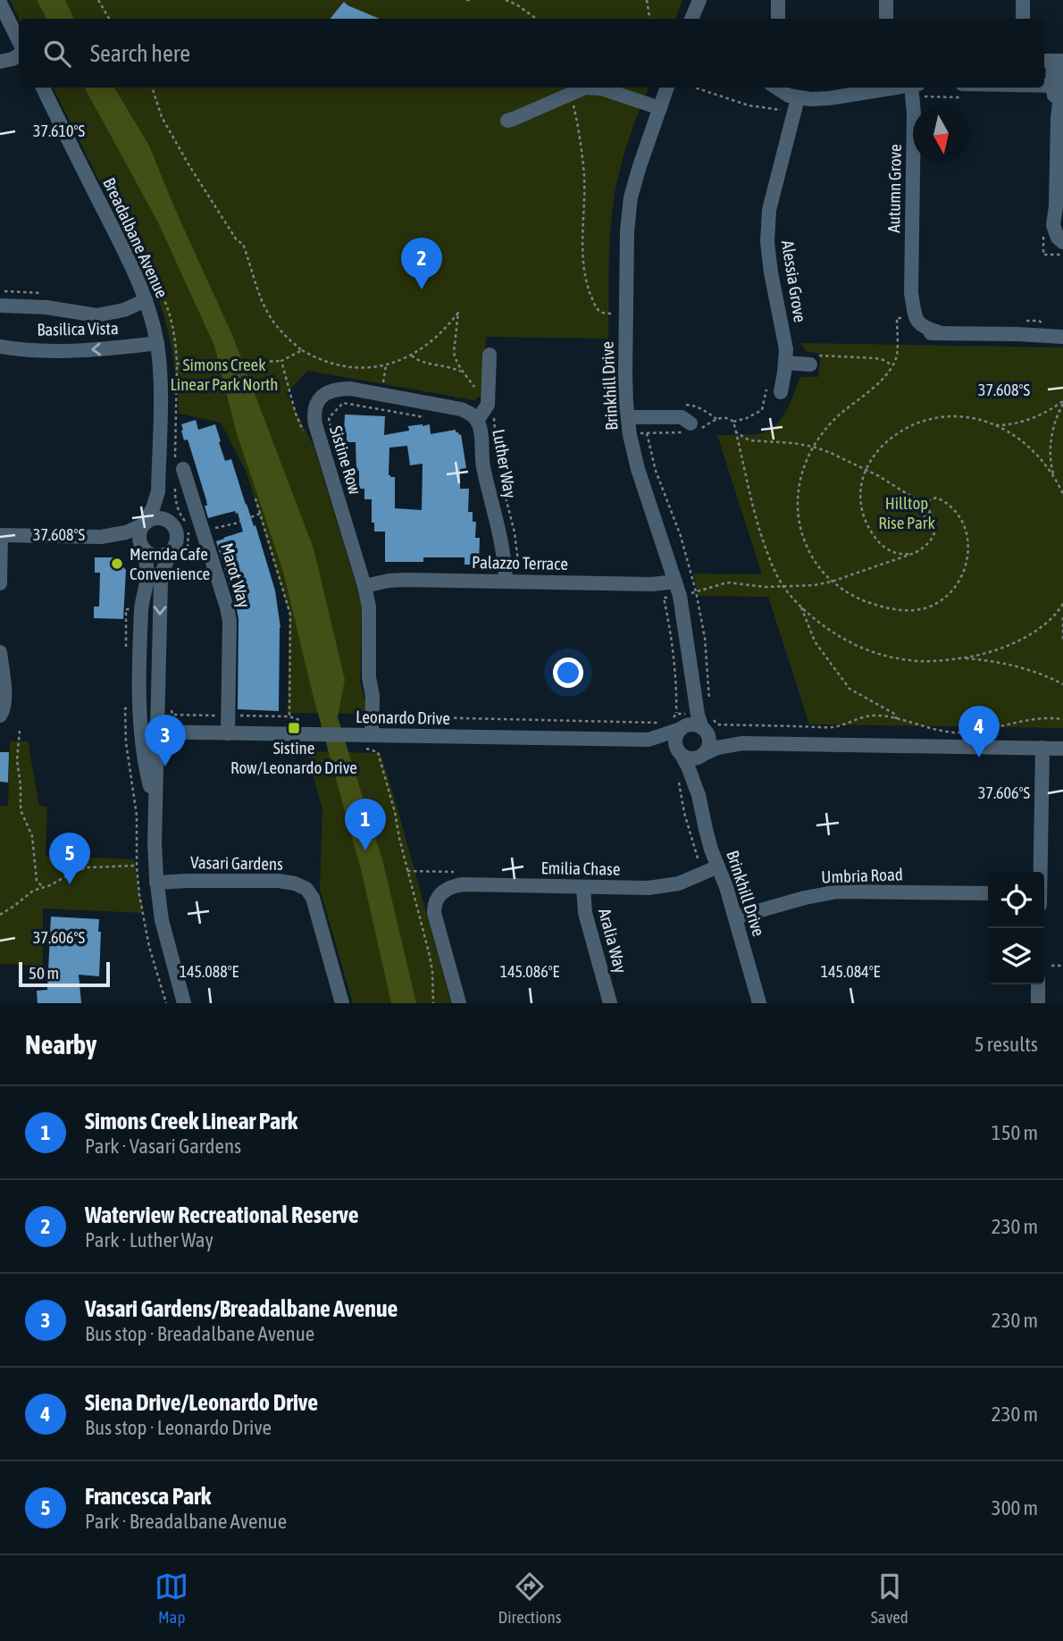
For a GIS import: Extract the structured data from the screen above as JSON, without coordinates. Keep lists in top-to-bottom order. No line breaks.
{"streets":{"street":["Autumn Grove","Breadalbane Avenue","Alessia Grove","Basilica Vista","Brinkhill Drive","Sistine Row","Luther Way","Palazzo Terrace","Marot Way","Leonardo Drive","Vasari Gardens","Emilia Chase","Umbria Road","Aralia Way"]},"crossings":[["Breadalbane Avenue","Basilica Vista"],["Breadalbane Avenue","Marot Way"],["Brinkhill Drive","Palazzo Terrace"],["Brinkhill Drive","Leonardo Drive"],["Brinkhill Drive","Emilia Chase"],["Brinkhill Drive","Umbria Road"],["Sistine Row","Luther Way"],["Sistine Row","Palazzo Terrace"],["Sistine Row","Leonardo Drive"],["Luther Way","Palazzo Terrace"],["Marot Way","Leonardo Drive"],["Emilia Chase","Aralia Way"]],"parks":["Simons Creek Linear Park North","Hilltop Rise Park"],"places":{"other":["Mernda Cafe Convenience"],"transit":["Sistine Row/Leonardo Drive"]},"scale_bar":"50 m","north":"bottom","page":{"search":"Search here","pins":["2","4","3","1","5"],"scale":"50 m","heading":["Nearby","5 results"],"list":[{"mark":"1","name":"Simons Creek Linear Park","note":"Park · Vasari Gardens","value":"150 m"},{"mark":"2","name":"Waterview Recreational Reserve","note":"Park · Luther Way","value":"230 m"},{"mark":"3","name":"Vasari Gardens/Breadalbane Avenue","note":"Bus stop · Breadalbane Avenue","value":"230 m"},{"mark":"4","name":"Siena Drive/Leonardo Drive","note":"Bus stop · Leonardo Drive","value":"230 m"},{"mark":"5","name":"Francesca Park","note":"Park · Breadalbane Avenue","value":"300 m"}],"nav":["Map","Directions","Saved"]},"coordinates":["37.610°S","37.608°S","37.606°S","145.088°E","145.086°E","145.084°E"]}
